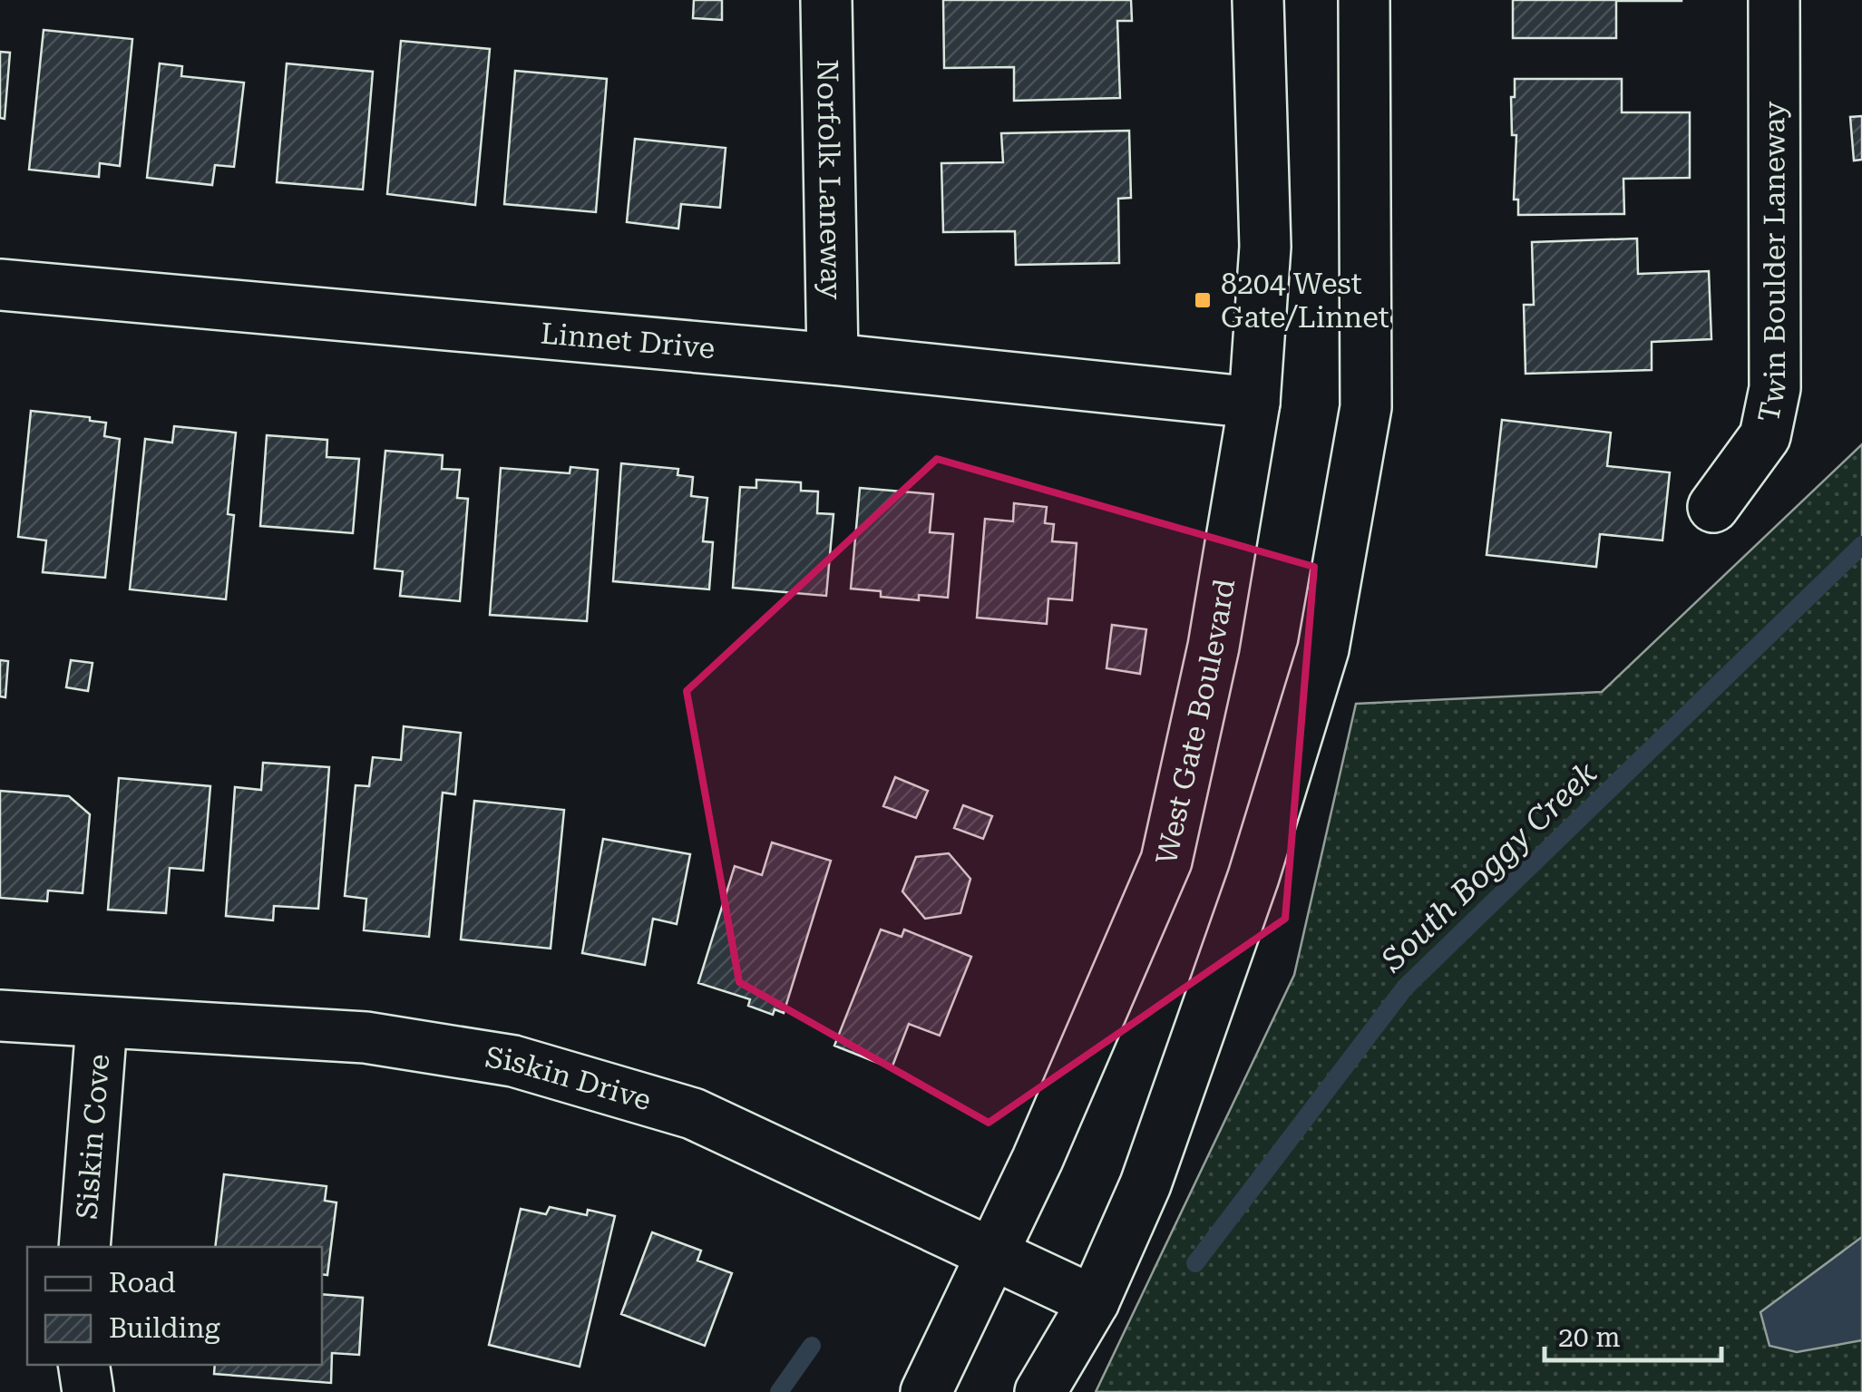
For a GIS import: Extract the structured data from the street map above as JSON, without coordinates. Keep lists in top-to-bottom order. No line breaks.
{"streets":{"main road":["Norfolk Laneway","Twin Boulder Laneway","Linnet Drive","West Gate Boulevard","Siskin Drive","Siskin Cove"]},"crossings":[["Norfolk Laneway","Linnet Drive"],["Linnet Drive","West Gate Boulevard"],["West Gate Boulevard","Siskin Drive"],["Siskin Drive","Siskin Cove"]],"water":["South Boggy Creek"],"places":{"transit":["8204 West Gate/Linnet"]},"legend":["Road","Building"],"scale_bar":"20 m"}
